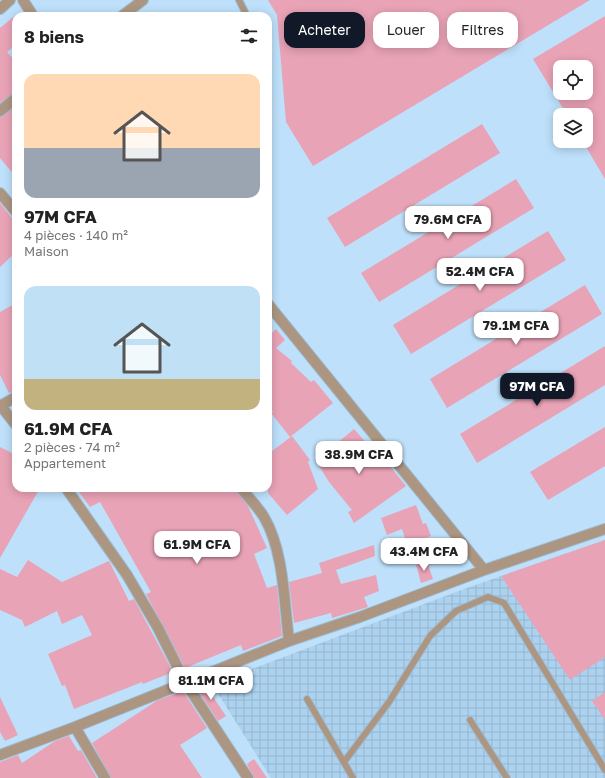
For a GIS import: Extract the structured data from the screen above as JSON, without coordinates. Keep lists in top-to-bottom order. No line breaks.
{"page":{"chip":["Acheter","Louer","Filtres"],"heading":"8 biens","list":[{"name":"97M CFA","note":"4 pièces · 140 m² · Maison"},{"name":"61.9M CFA","note":"2 pièces · 74 m² · Appartement"}],"price":["79.6M CFA","52.4M CFA","79.1M CFA","97M CFA","38.9M CFA","61.9M CFA","43.4M CFA","81.1M CFA"]}}
